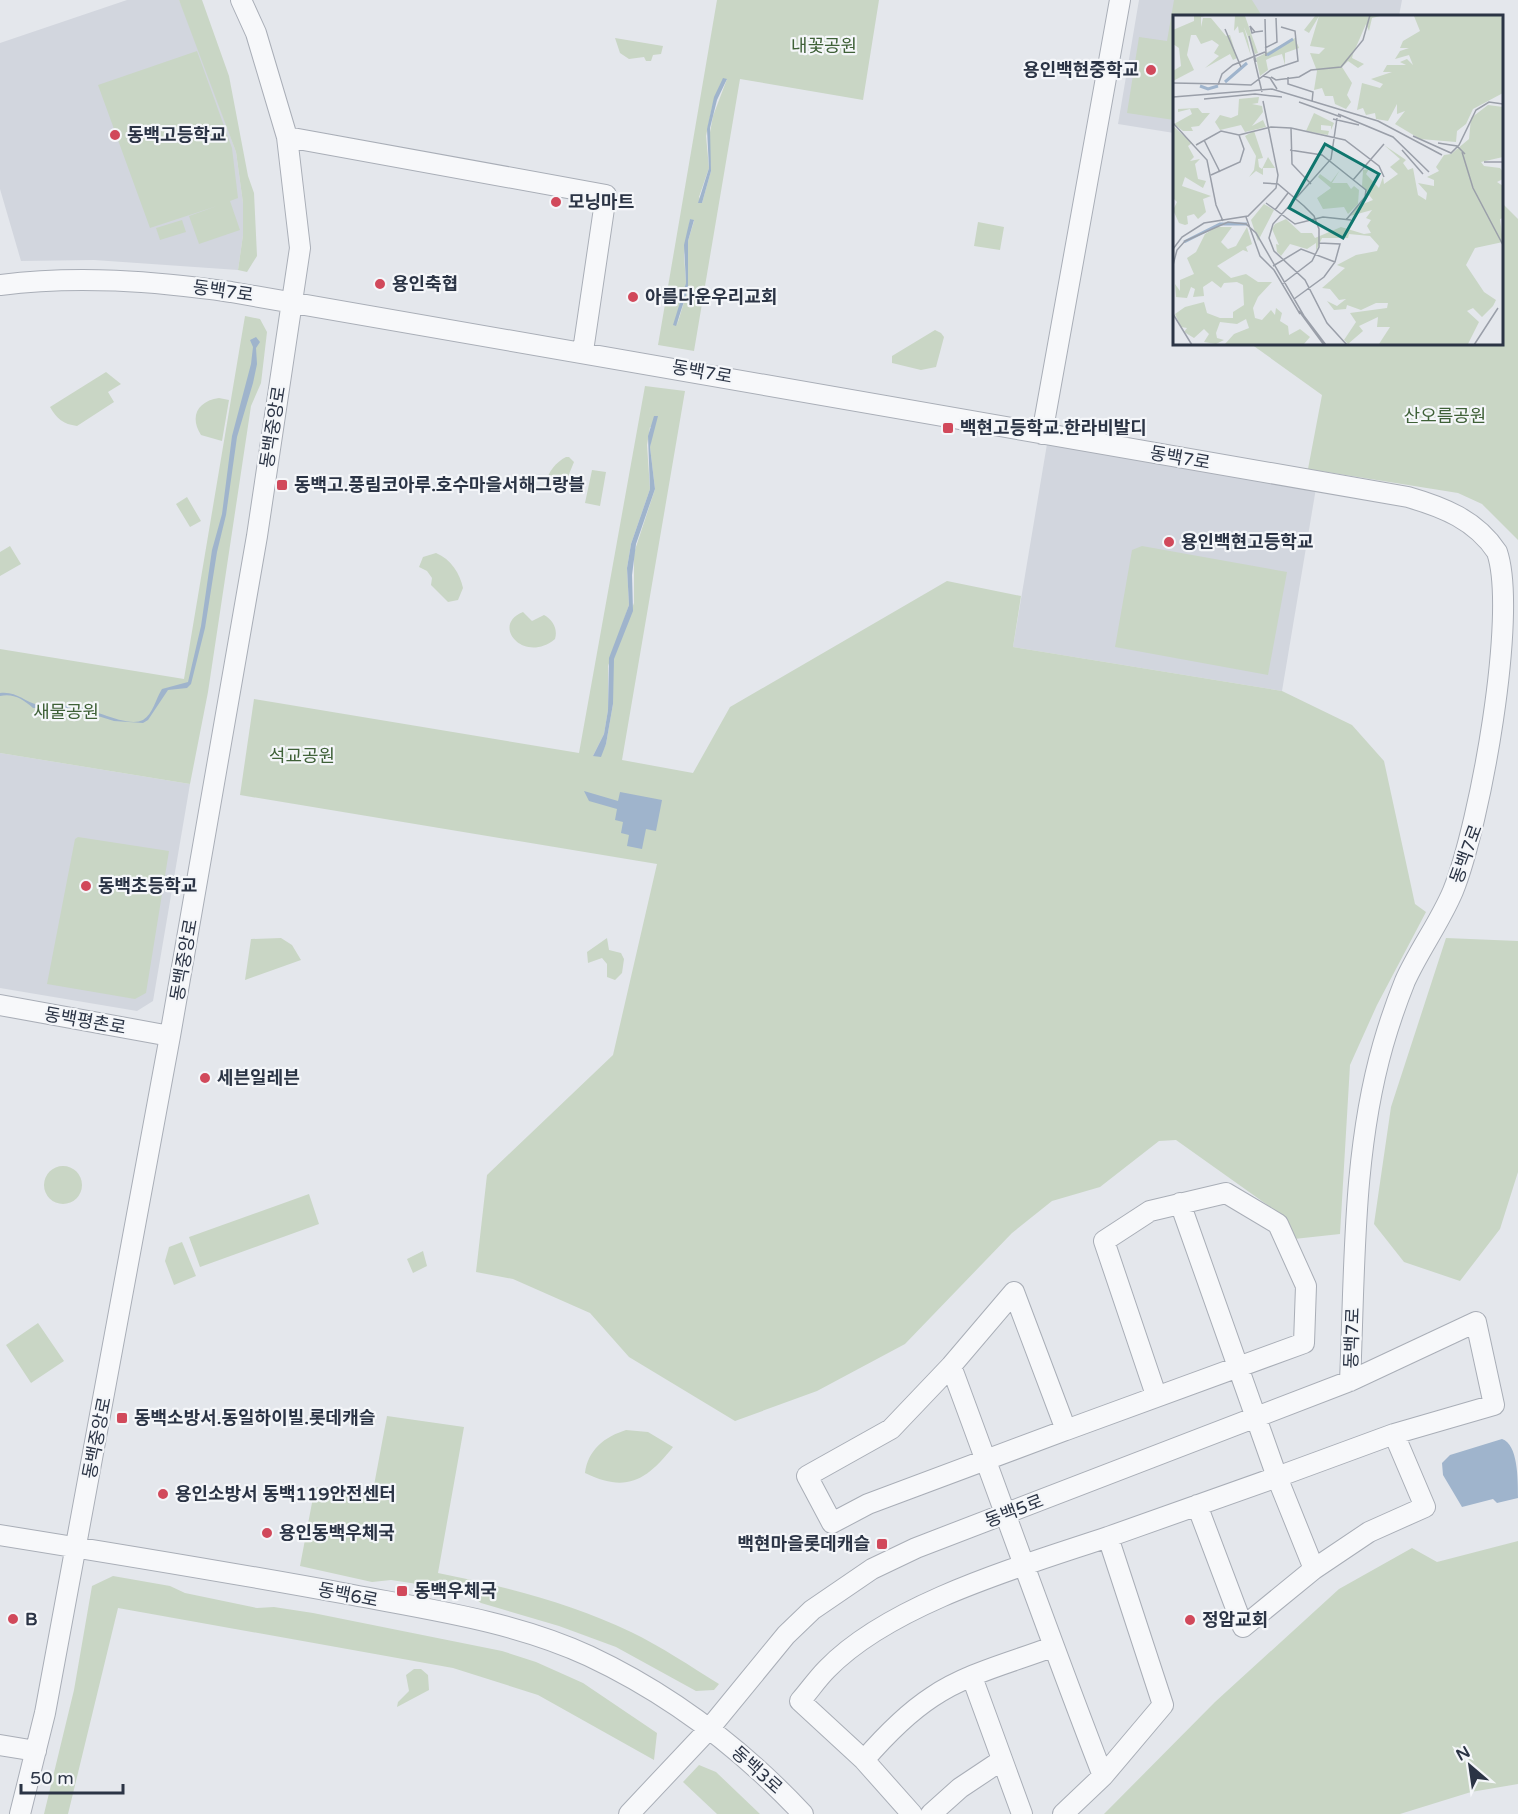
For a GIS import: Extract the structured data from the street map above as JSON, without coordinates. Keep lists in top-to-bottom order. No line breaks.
{"streets":{"street":["동백7로","동백중앙로","동백평촌로","동백5로","동백6로","동백3로"]},"crossings":[["동백7로","동백중앙로"],["동백7로","동백5로"],["동백중앙로","동백평촌로"],["동백중앙로","동백6로"],["동백5로","동백6로"],["동백5로","동백3로"],["동백6로","동백3로"]],"parks":["내꽃공원","산오름공원","새물공원","석교공원"],"places":{"other":["용인백현중학교","동백고등학교","모닝마트","용인축협","아름다운우리교회","용인백현고등학교","동백초등학교","세븐일레븐","용인소방서 동백119안전센터","용인동백우체국","B","정암교회"],"transit":["백현고등학교.한라비발디","동백고.풍림코아루.호수마을서해그랑블","동백소방서.동일하이빌.롯데캐슬","백현마을롯데캐슬","동백우체국"]},"scale_bar":"50 m","north":"top left"}
